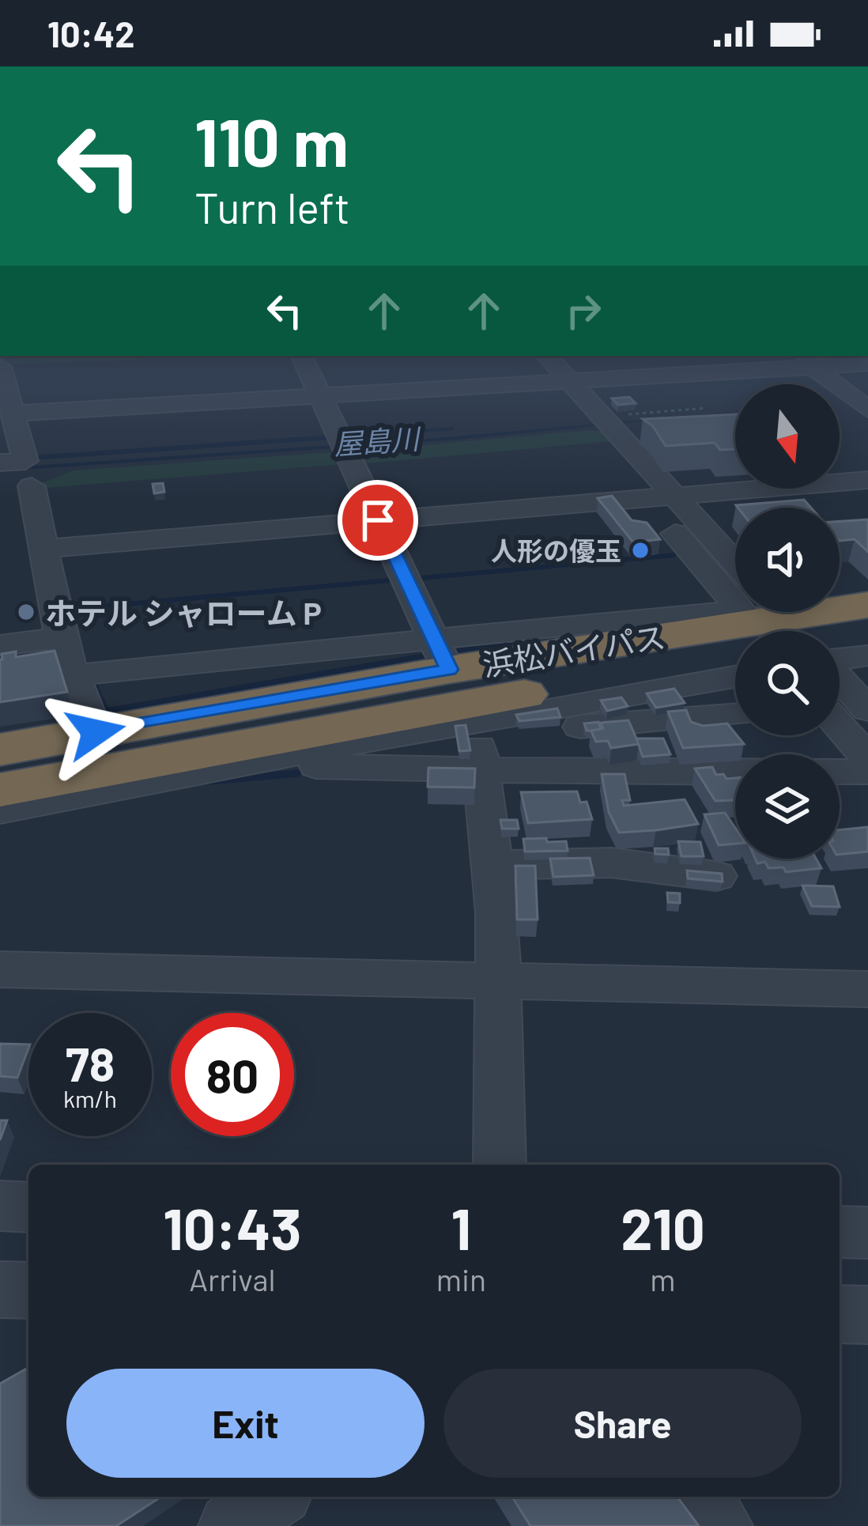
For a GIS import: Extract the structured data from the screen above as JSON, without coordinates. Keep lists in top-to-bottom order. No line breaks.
{"streets":{"highway":["浜松バイパス"]},"water":["屋島川"],"places":["人形の優玉","ホテル シャローム P"],"north":"bottom","page":{"status":"10:42","turn":["110 m","Turn left"],"speed":"78 km/h","limit":"80","eta":["10:43","Arrival","1","min","210","m"],"buttons":["Exit","Share"]}}
